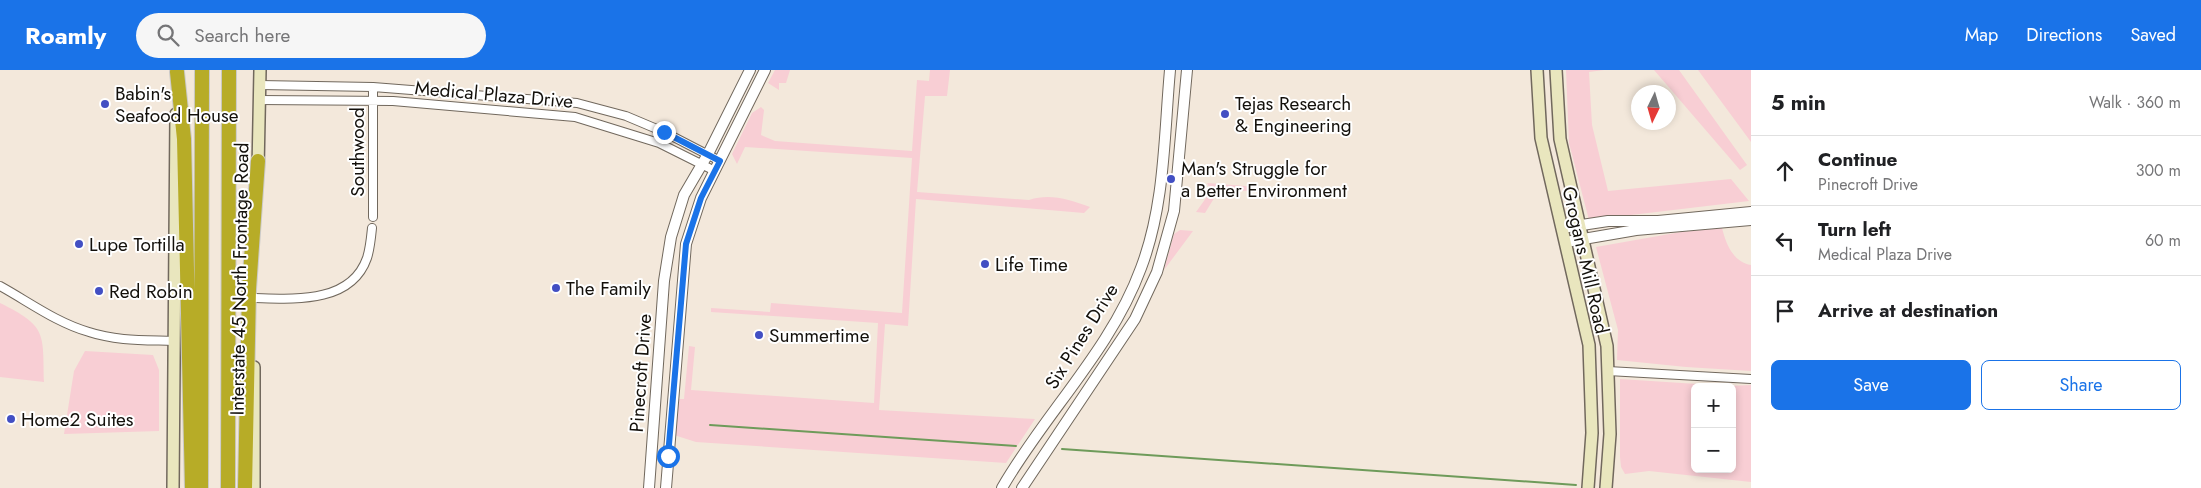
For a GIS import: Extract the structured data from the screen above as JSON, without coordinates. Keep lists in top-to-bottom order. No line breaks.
{"streets":{"main road":["Grogans Mill Road","Interstate 45 North Frontage Road"],"street":["Medical Plaza Drive","Southwood","Six Pines Drive","Pinecroft Drive"]},"crossings":[["Medical Plaza Drive","Southwood"],["Medical Plaza Drive","Interstate 45 North Frontage Road"],["Medical Plaza Drive","Pinecroft Drive"]],"places":["Babin's Seafood House","Tejas Research & Engineering","Man's Struggle for a Better Environment","Lupe Tortilla","Life Time","The Family","Red Robin","Summertime","Home2 Suites"],"north":"bottom","page":{"header":"Roamly","search":"Search here","nav":["Map","Directions","Saved"],"heading":["5 min","Walk · 360 m"],"list":[["Continue","Pinecroft Drive","300 m"],["Turn left","Medical Plaza Drive","60 m"],"Arrive at destination"],"buttons":["Save","Share"],"map_buttons":["+","−"]}}
